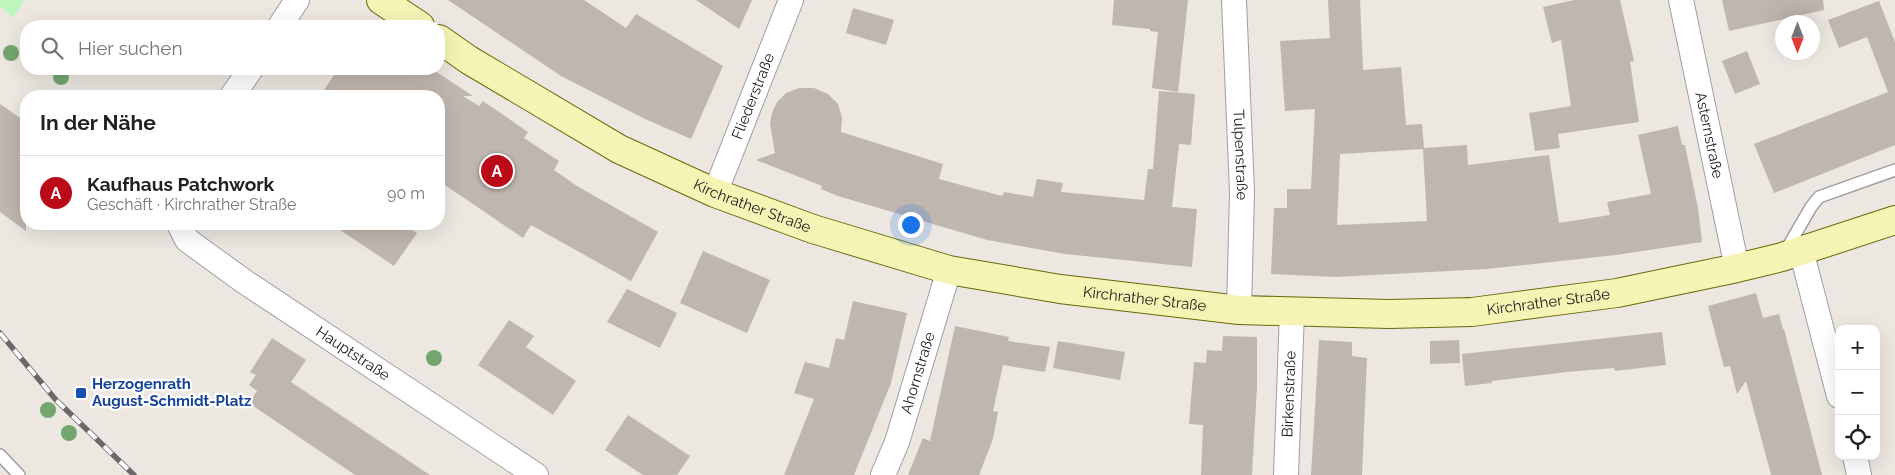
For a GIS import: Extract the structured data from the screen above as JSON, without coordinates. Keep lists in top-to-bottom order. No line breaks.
{"streets":{"main road":["Kirchrather Straße"],"street":["Fliederstraße","Asternstraße","Tulpenstraße","Hauptstraße","Ahornstraße","Birkenstraße"]},"crossings":[["Fliederstraße","Kirchrather Straße"],["Asternstraße","Kirchrather Straße"],["Tulpenstraße","Kirchrather Straße"],["Kirchrather Straße","Ahornstraße"],["Kirchrather Straße","Birkenstraße"]],"places":{"transit":["Herzogenrath August-Schmidt-Platz"]},"north":"bottom","page":{"search":"Hier suchen","heading":"In der Nähe","pins":"A","list":[{"mark":"A","name":"Kaufhaus Patchwork","note":"Geschäft · Kirchrather Straße","value":"90 m"}],"map_buttons":["+","−"]}}
